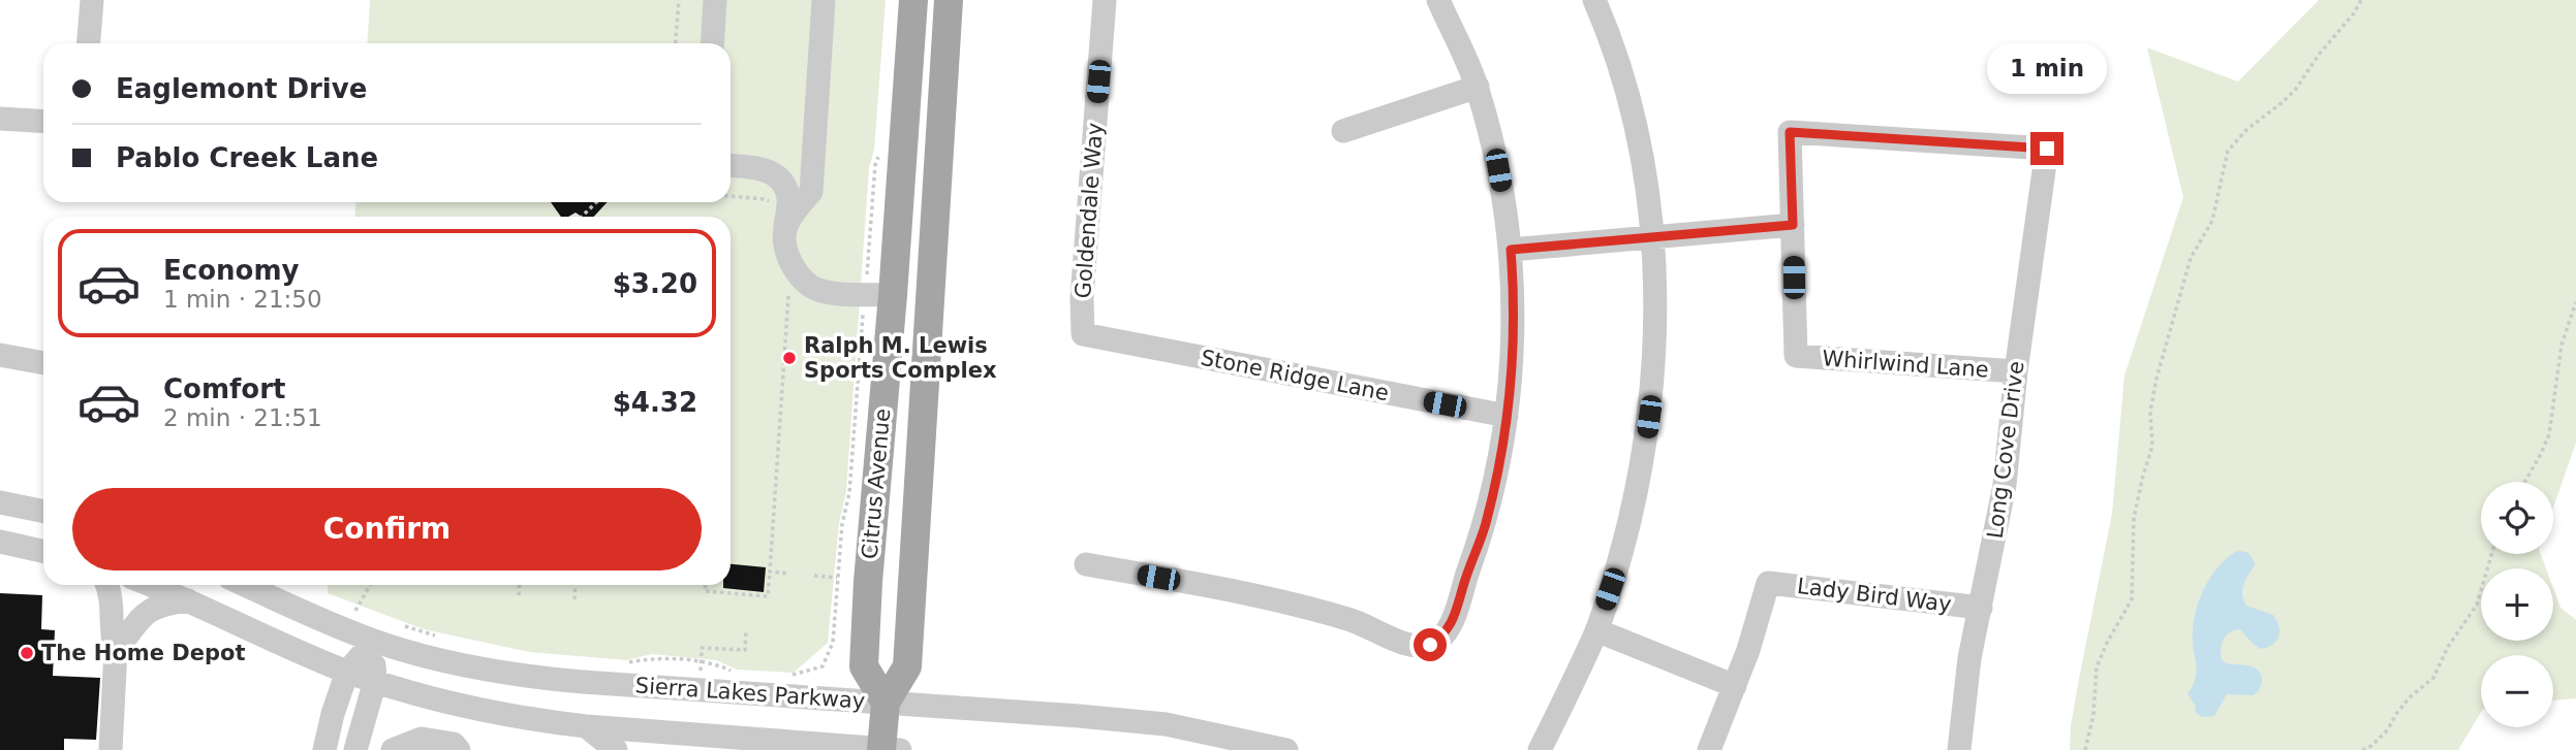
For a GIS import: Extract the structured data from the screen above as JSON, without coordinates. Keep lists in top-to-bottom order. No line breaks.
{"streets":{"main road":["Citrus Avenue"],"street":["Goldendale Way","Whirlwind Lane","Stone Ridge Lane","Long Cove Drive","Lady Bird Way","Sierra Lakes Parkway"]},"crossings":[["Goldendale Way","Stone Ridge Lane"],["Whirlwind Lane","Long Cove Drive"],["Long Cove Drive","Lady Bird Way"],["Citrus Avenue","Sierra Lakes Parkway"]],"places":["Ralph M. Lewis Sports Complex","The Home Depot"],"page":{"bubble":"1 min","banner":["Eaglemont Drive","Pablo Creek Lane"],"list":[{"name":"Economy","note":"1 min · 21:50","value":"$3.20"},{"name":"Comfort","note":"2 min · 21:51","value":"$4.32"}],"buttons":"Confirm","map_buttons":["+","−"]}}
